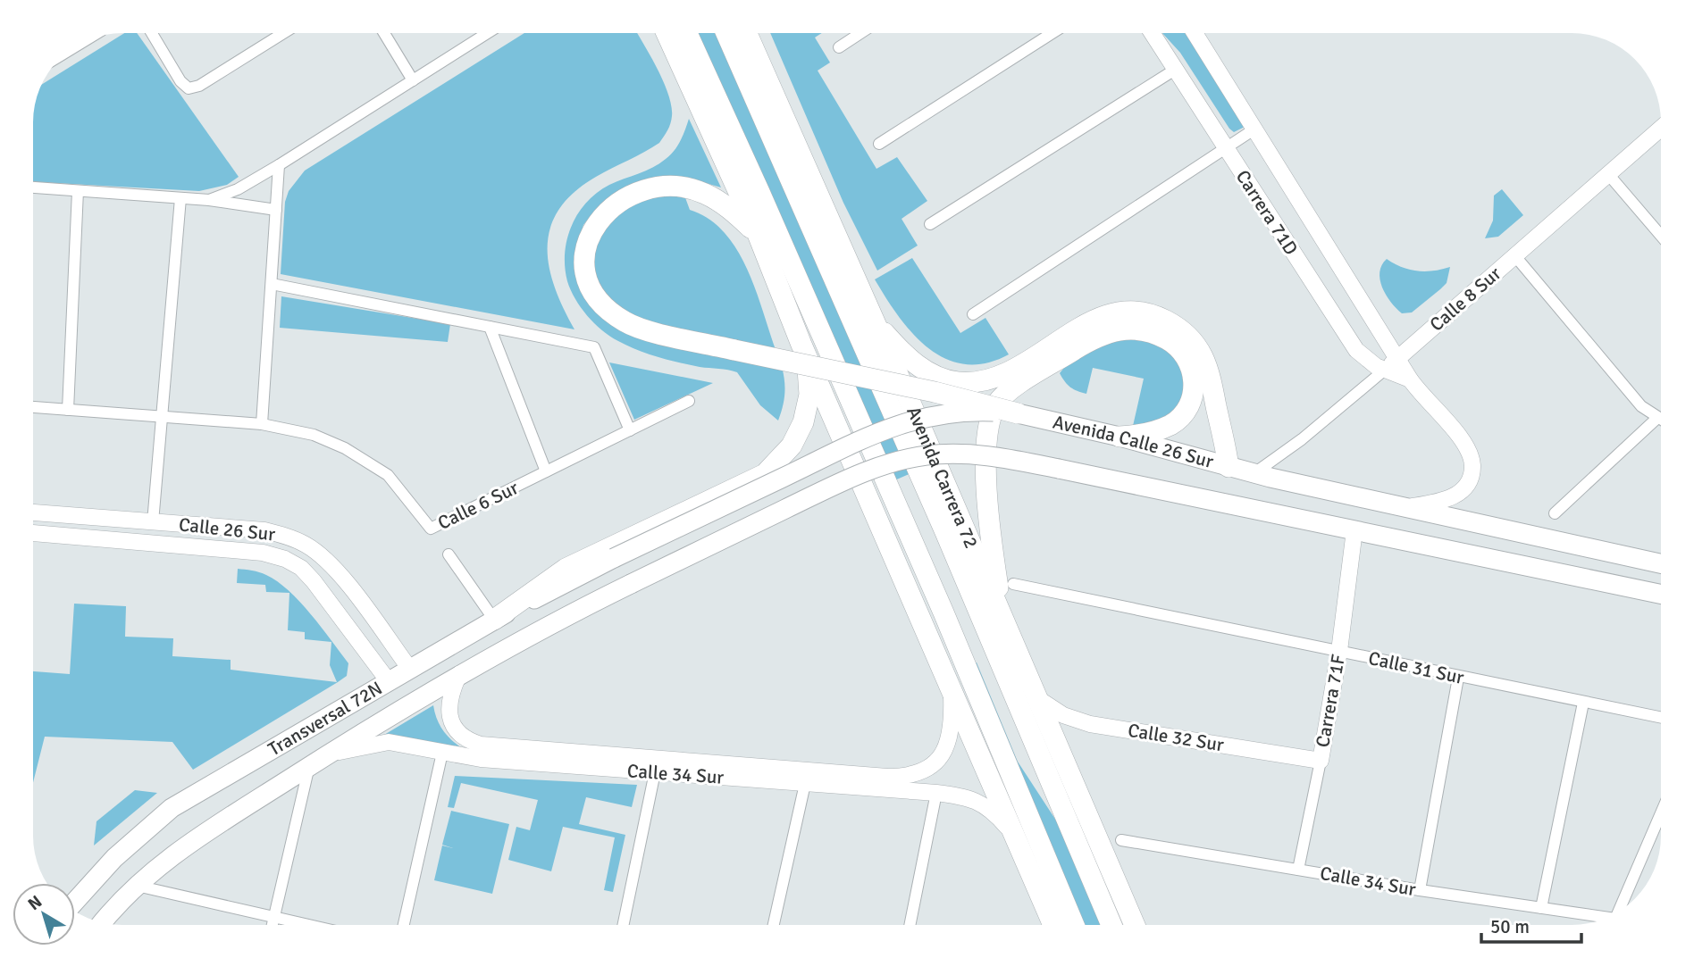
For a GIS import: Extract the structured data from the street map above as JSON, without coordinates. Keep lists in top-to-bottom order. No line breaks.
{"streets":{"highway":["Avenida Carrera 72"],"main road":["Avenida Calle 26 Sur","Transversal 72N"],"street":["Carrera 71D","Calle 8 Sur","Calle 6 Sur","Calle 26 Sur","Calle 31 Sur","Carrera 71F","Calle 32 Sur","Calle 34 Sur"]},"crossings":[["Carrera 71D","Calle 8 Sur"],["Carrera 71D","Avenida Calle 26 Sur"],["Calle 8 Sur","Avenida Calle 26 Sur"],["Avenida Calle 26 Sur","Carrera 71F"],["Avenida Calle 26 Sur","Transversal 72N"],["Avenida Carrera 72","Calle 32 Sur"],["Calle 26 Sur","Transversal 72N"],["Calle 31 Sur","Carrera 71F"],["Carrera 71F","Calle 32 Sur"],["Carrera 71F","Calle 34 Sur"],["Transversal 72N","Calle 34 Sur"]],"scale_bar":"50 m","north":"top left"}
